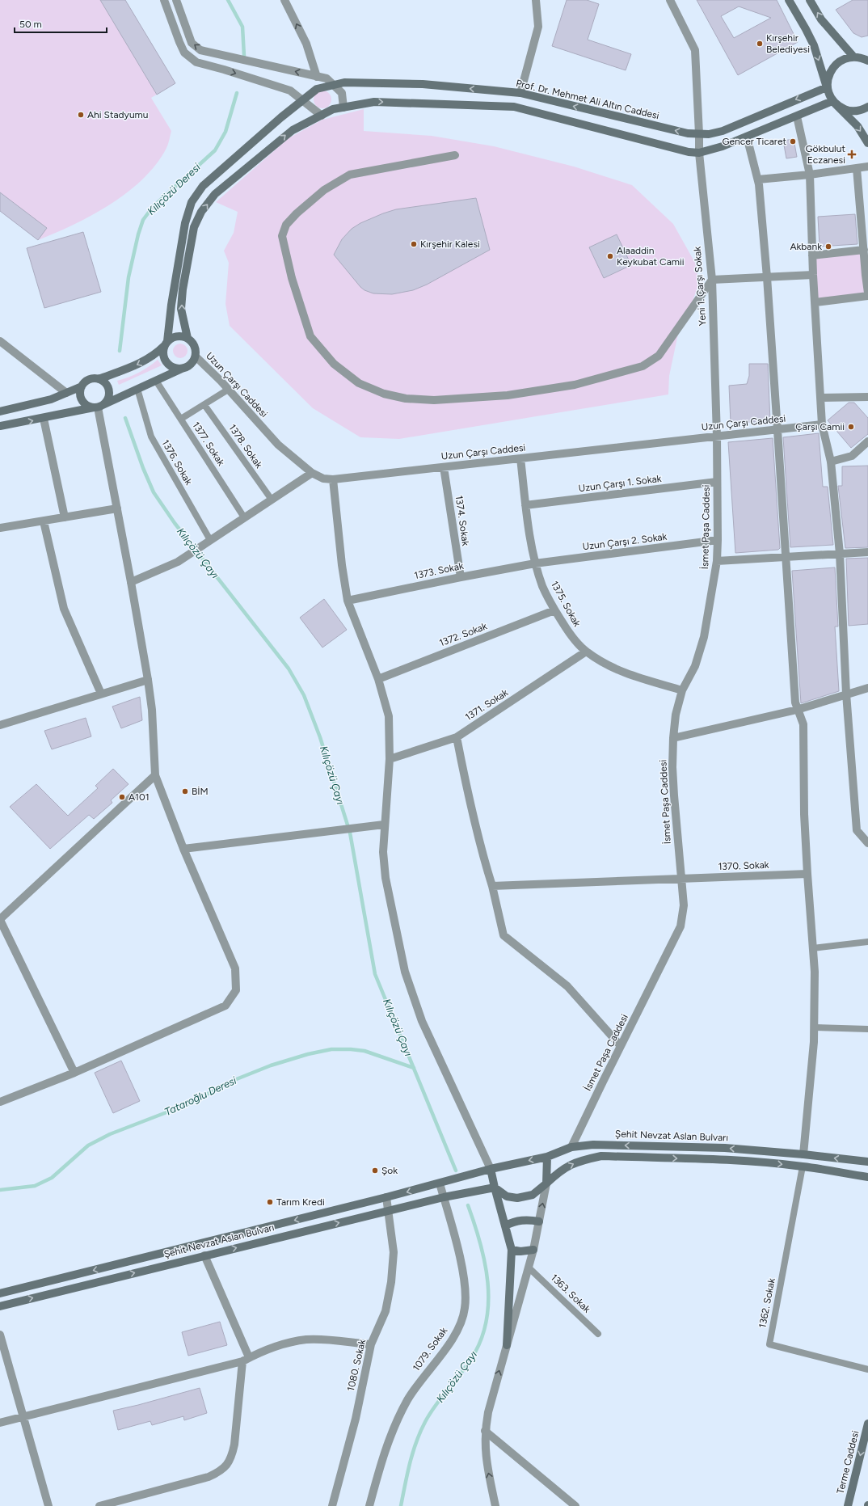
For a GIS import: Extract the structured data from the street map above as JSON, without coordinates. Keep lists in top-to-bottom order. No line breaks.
{"streets":{"main road":["Prof. Dr. Mehmet Ali Altın Caddesi","Şehit Nevzat Aslan Bulvarı","Terme Caddesi"],"street":["Yeni 1. Çarşı Sokak","Uzun Çarşı Caddesi","Uzun Çarşı 1. Sokak","1374. Sokak","İsmet Paşa Caddesi","Uzun Çarşı 2. Sokak","1373. Sokak","1375. Sokak","1372. Sokak","1371. Sokak","1370. Sokak","1079. Sokak","1080. Sokak"],"lane":["1377. Sokak","1378. Sokak","1376. Sokak","1363. Sokak","1362. Sokak"]},"crossings":[["Prof. Dr. Mehmet Ali Altın Caddesi","Yeni 1. Çarşı Sokak"],["Prof. Dr. Mehmet Ali Altın Caddesi","Uzun Çarşı Caddesi"],["Yeni 1. Çarşı Sokak","Uzun Çarşı Caddesi"],["Yeni 1. Çarşı Sokak","İsmet Paşa Caddesi"],["Uzun Çarşı Caddesi","1374. Sokak"],["Uzun Çarşı Caddesi","İsmet Paşa Caddesi"],["Uzun Çarşı Caddesi","1375. Sokak"],["Uzun Çarşı 1. Sokak","İsmet Paşa Caddesi"],["Uzun Çarşı 1. Sokak","1375. Sokak"],["1374. Sokak","1373. Sokak"],["İsmet Paşa Caddesi","Uzun Çarşı 2. Sokak"],["İsmet Paşa Caddesi","1375. Sokak"],["İsmet Paşa Caddesi","1370. Sokak"],["İsmet Paşa Caddesi","Şehit Nevzat Aslan Bulvarı"],["Uzun Çarşı 2. Sokak","1373. Sokak"],["Uzun Çarşı 2. Sokak","1375. Sokak"],["1373. Sokak","1375. Sokak"],["1375. Sokak","1372. Sokak"],["1375. Sokak","1371. Sokak"],["Şehit Nevzat Aslan Bulvarı","1079. Sokak"],["Şehit Nevzat Aslan Bulvarı","1080. Sokak"]],"one_way":["Terme Caddesi"],"water":["Kılıçözü Deresi","Kılıçözü Çayı","Tataroğlu Deresi"],"places":{"other":["Kırşehir Belediyesi","Ahi Stadyumu","Gencer Ticaret","Kırşehir Kalesi","Akbank","Alaaddin Keykubat Camii","Çarşı Camii","BİM","A101","Şok","Tarım Kredi"],"health":["Gökbulut Eczanesi"]},"scale_bar":"50 m"}
